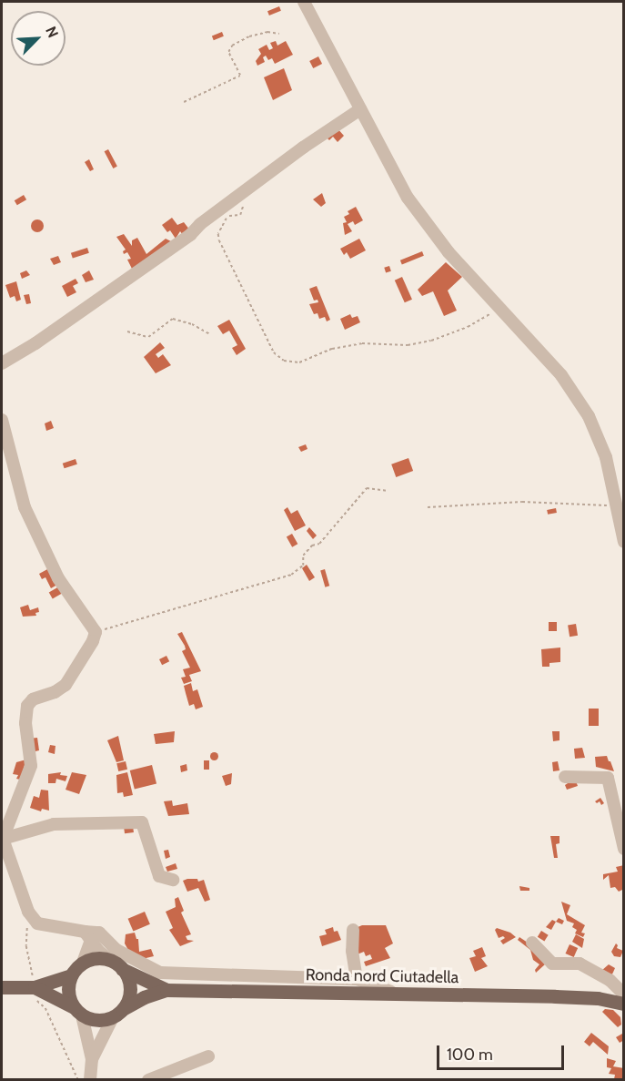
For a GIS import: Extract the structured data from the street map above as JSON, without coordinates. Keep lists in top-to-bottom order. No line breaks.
{"streets":{"main road":["Ronda nord Ciutadella"]},"scale_bar":"100 m","north":"top right"}
